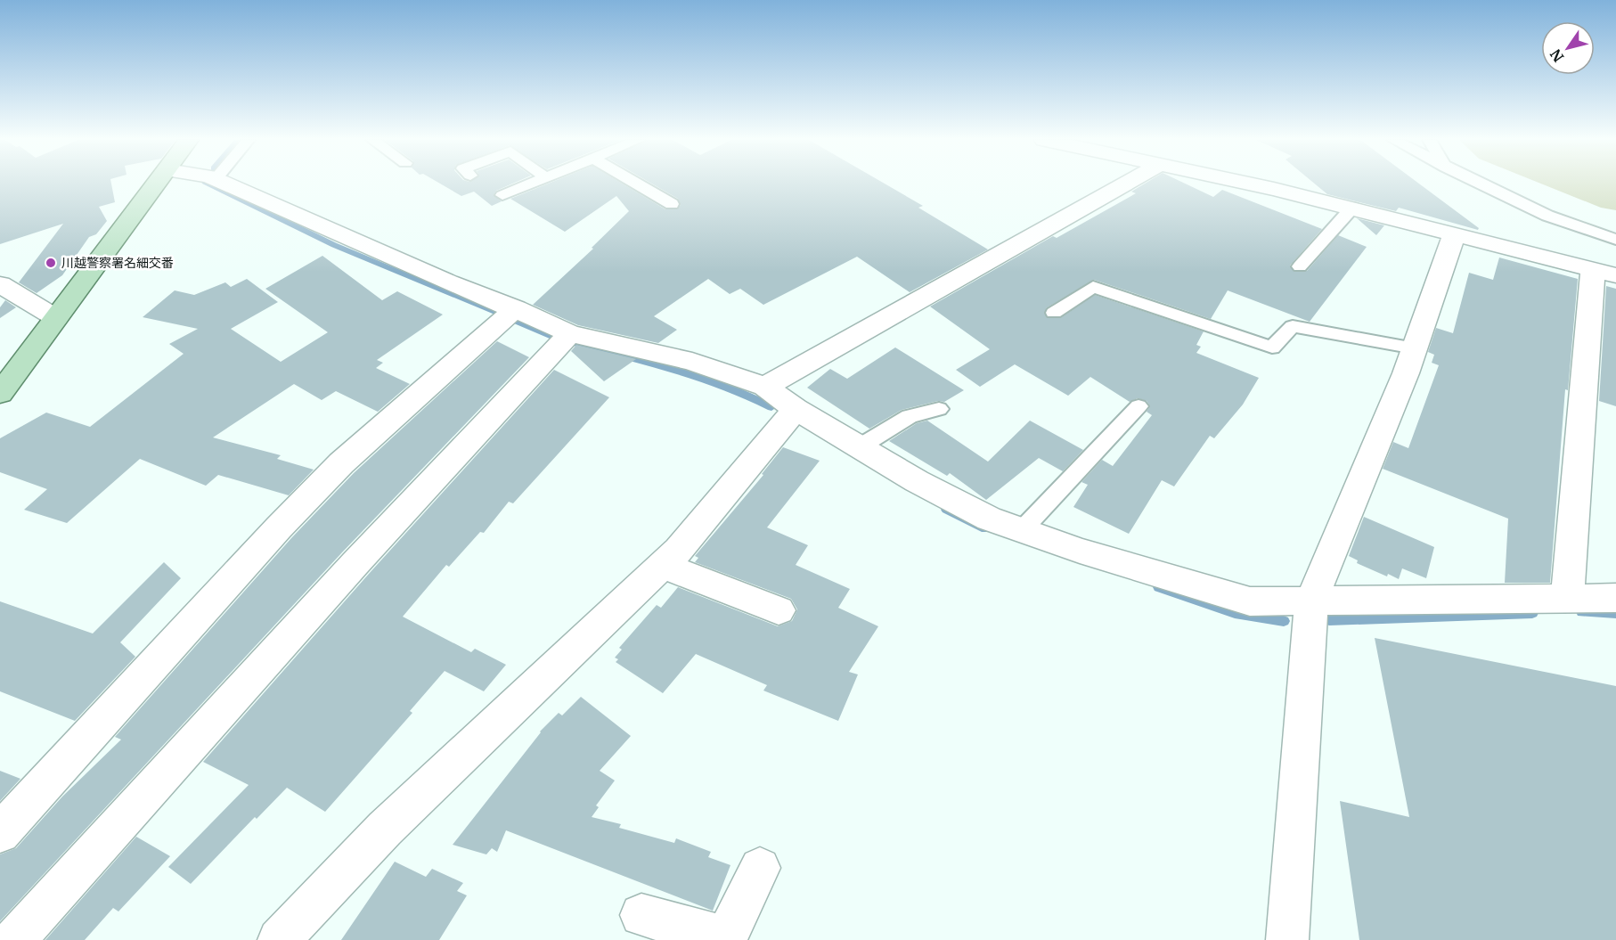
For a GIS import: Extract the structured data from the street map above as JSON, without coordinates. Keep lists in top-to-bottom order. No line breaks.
{"places":["川越警察署名細交番"],"north":"bottom left"}
